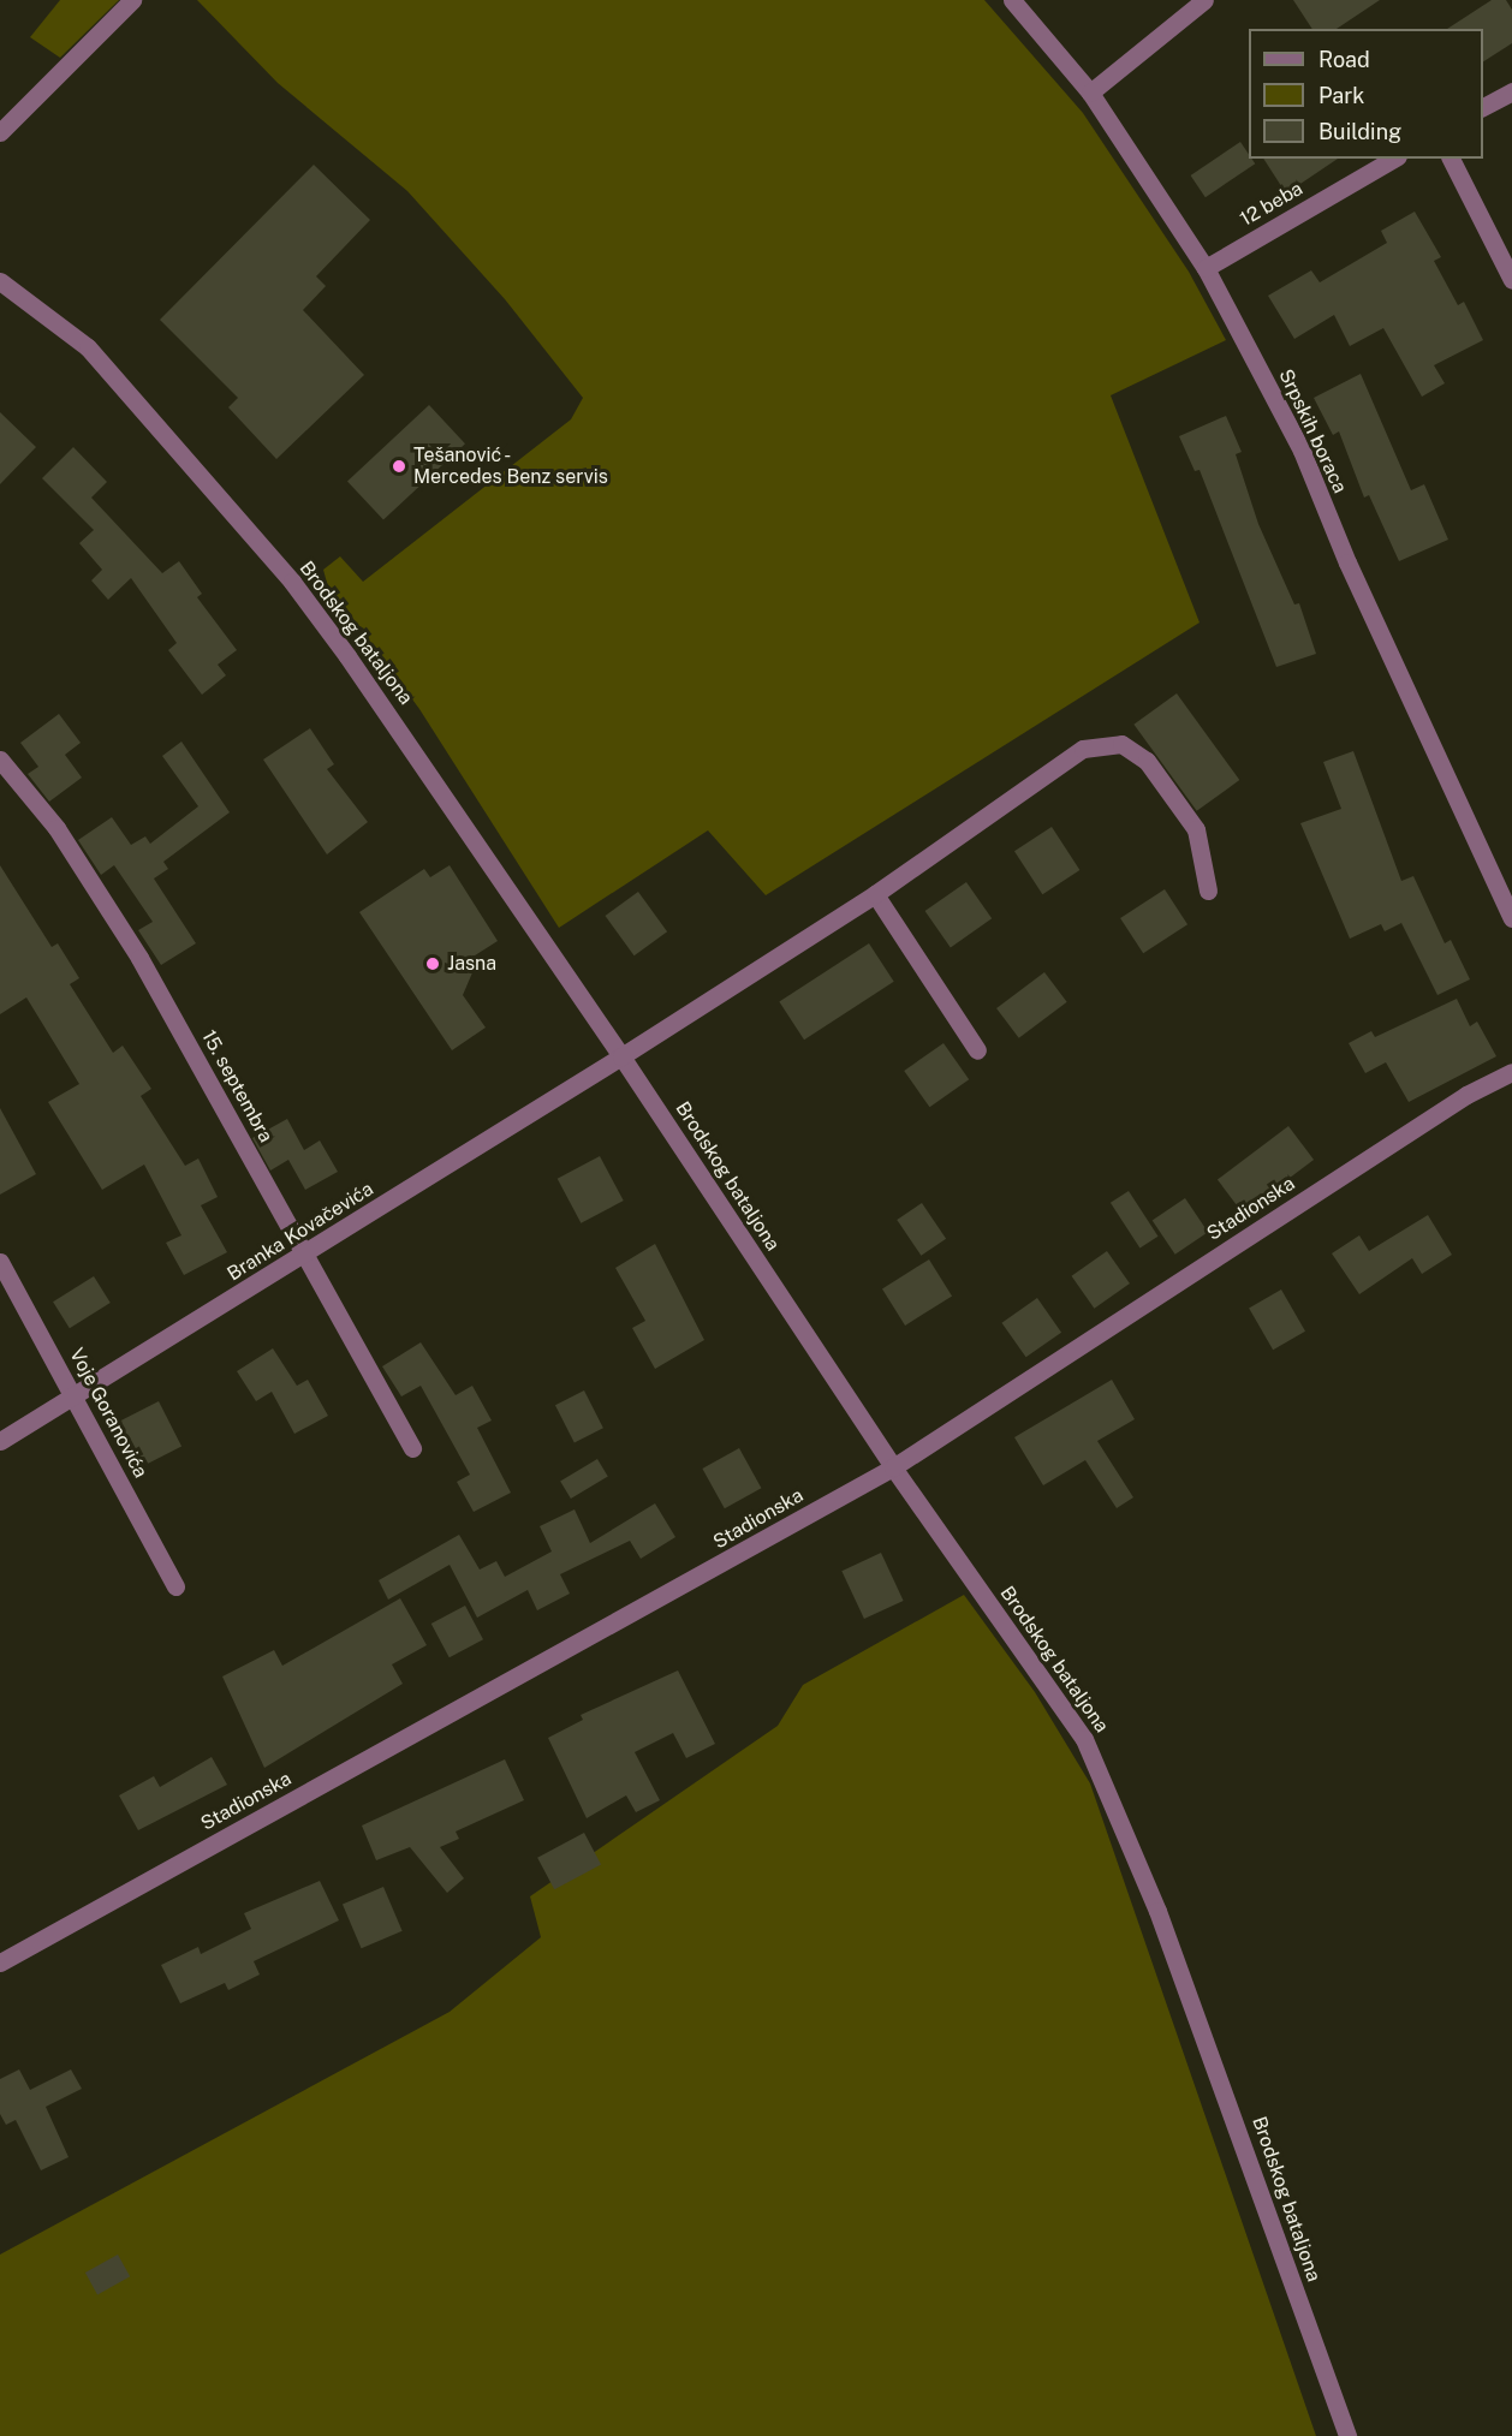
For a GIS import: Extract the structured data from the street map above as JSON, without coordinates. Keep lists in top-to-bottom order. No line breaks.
{"streets":{"street":["12 beba","Srpskih boraca","Brodskog bataljona","15. septembra","Stadionska","Branka Kovačevića","Voje Goranovića"]},"crossings":[["12 beba","Srpskih boraca"],["Brodskog bataljona","Stadionska"],["Brodskog bataljona","Branka Kovačevića"],["15. septembra","Branka Kovačevića"],["Branka Kovačevića","Voje Goranovića"]],"places":["Tešanović - Mercedes Benz servis","Jasna"],"legend":["Road","Park","Building"]}
